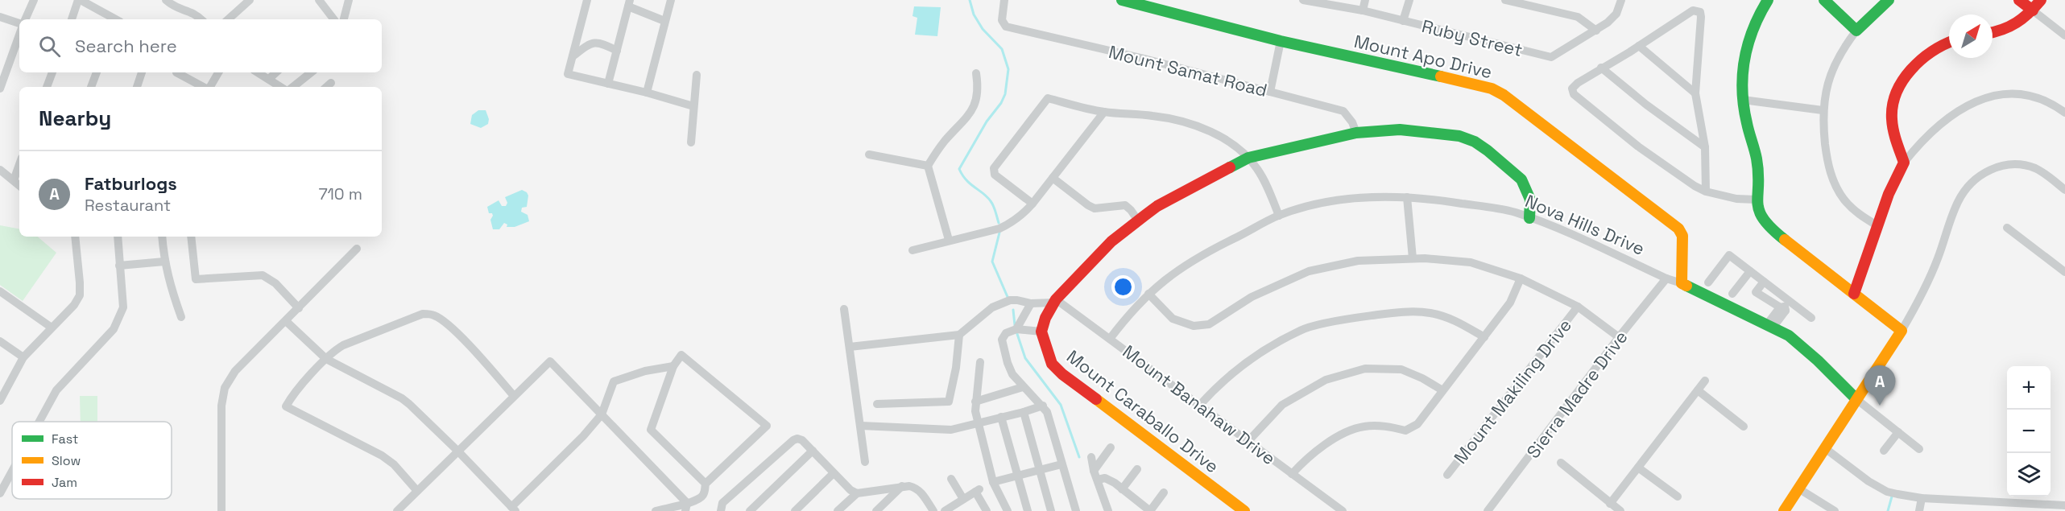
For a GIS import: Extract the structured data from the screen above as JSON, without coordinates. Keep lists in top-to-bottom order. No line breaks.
{"streets":{"street":["Ruby Street","Mount Apo Drive","Mount Samat Road","Nova Hills Drive","Mount Makiling Drive","Sierra Madre Drive","Mount Banahaw Drive","Mount Caraballo Drive"]},"crossings":[["Mount Apo Drive","Nova Hills Drive"],["Nova Hills Drive","Sierra Madre Drive"],["Nova Hills Drive","Mount Banahaw Drive"]],"legend":["Fast","Slow","Jam"],"north":"top right","page":{"search":"Search here","heading":"Nearby","list":[{"mark":"A","name":"Fatburlogs","note":"Restaurant","value":"710 m"}],"pins":"A","map_buttons":["+","−"]}}
